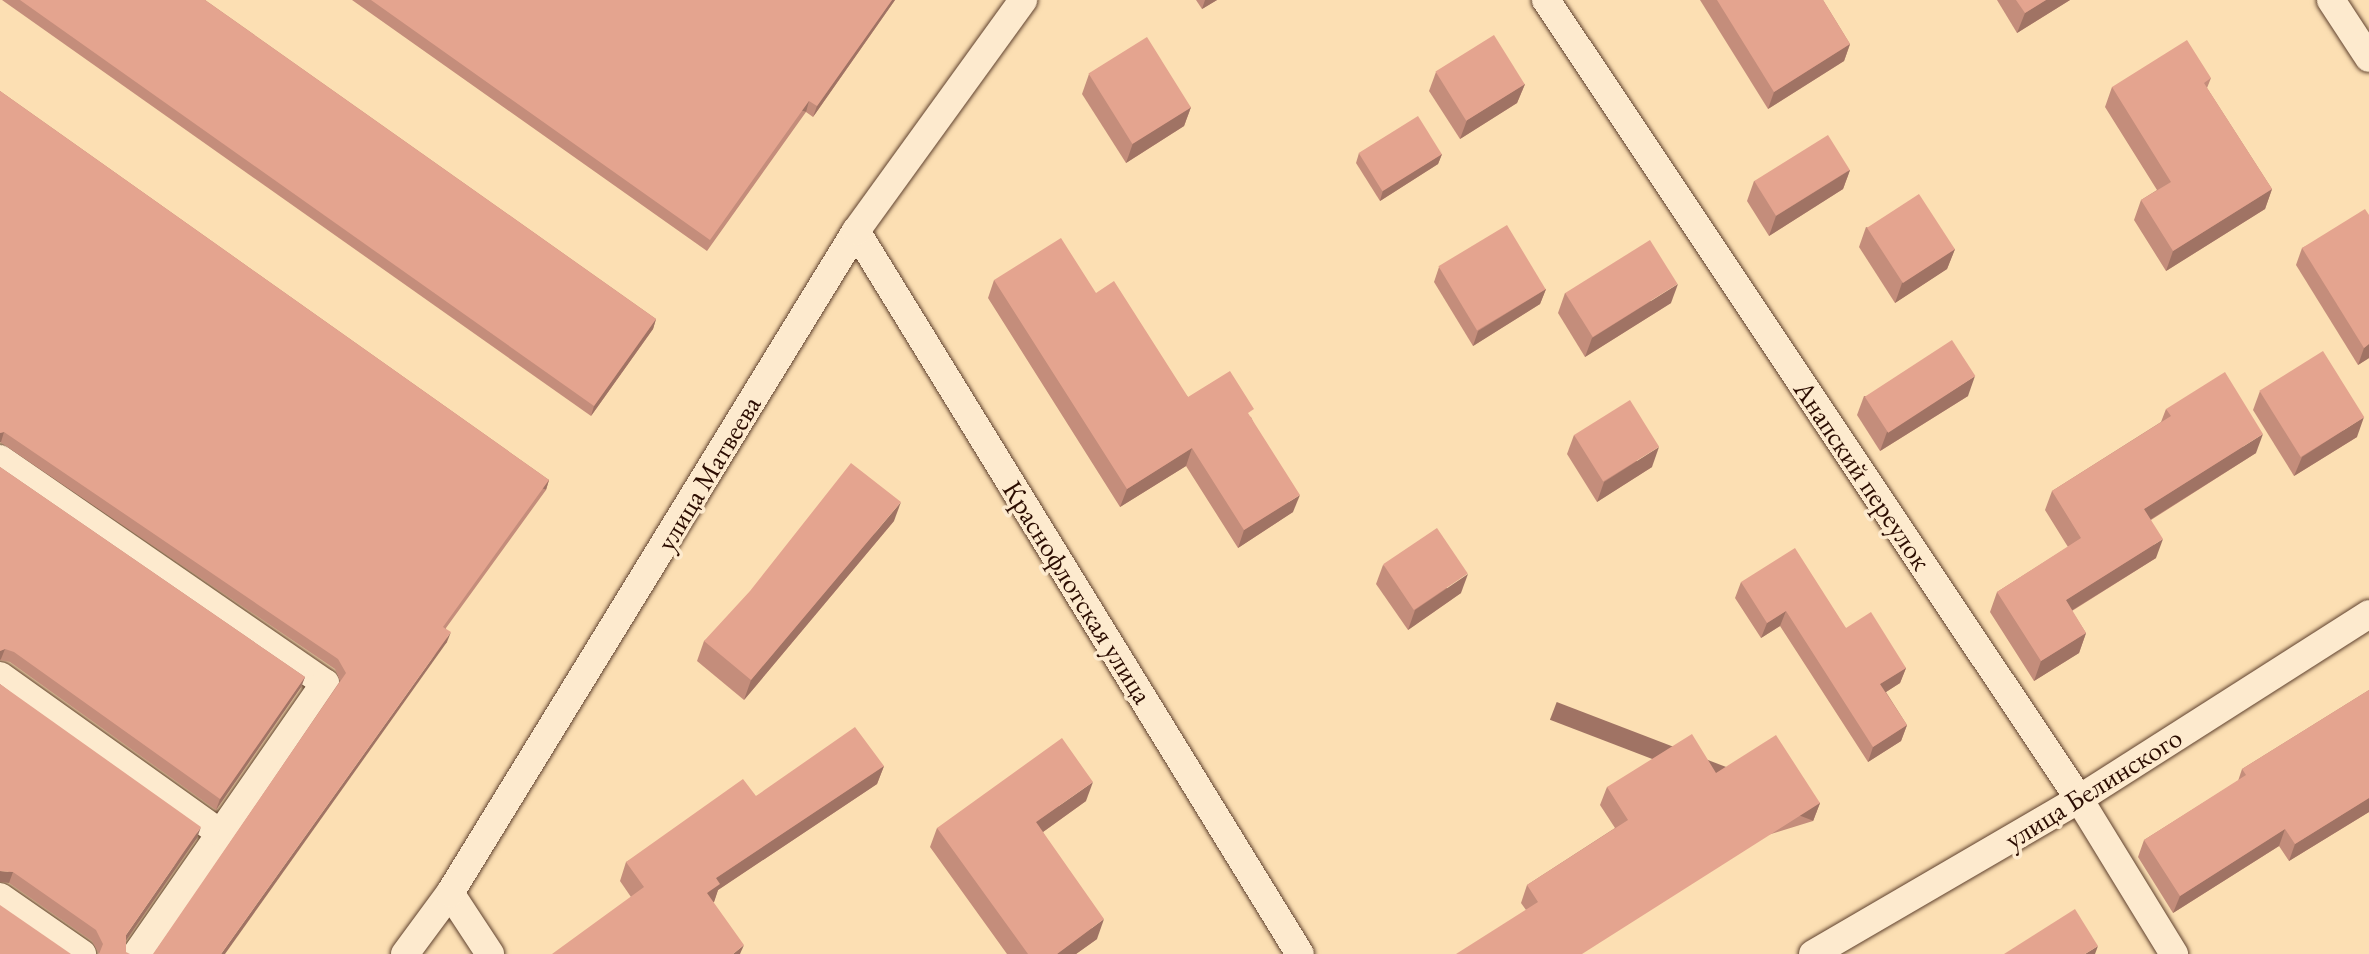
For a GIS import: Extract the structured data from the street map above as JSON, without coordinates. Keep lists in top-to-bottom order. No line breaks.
{"streets":{"lane":["улица Матвеева","Анапский переулок","Краснофлотская улица","улица Белинского"]},"crossings":[["улица Матвеева","Краснофлотская улица"],["Анапский переулок","улица Белинского"]]}
